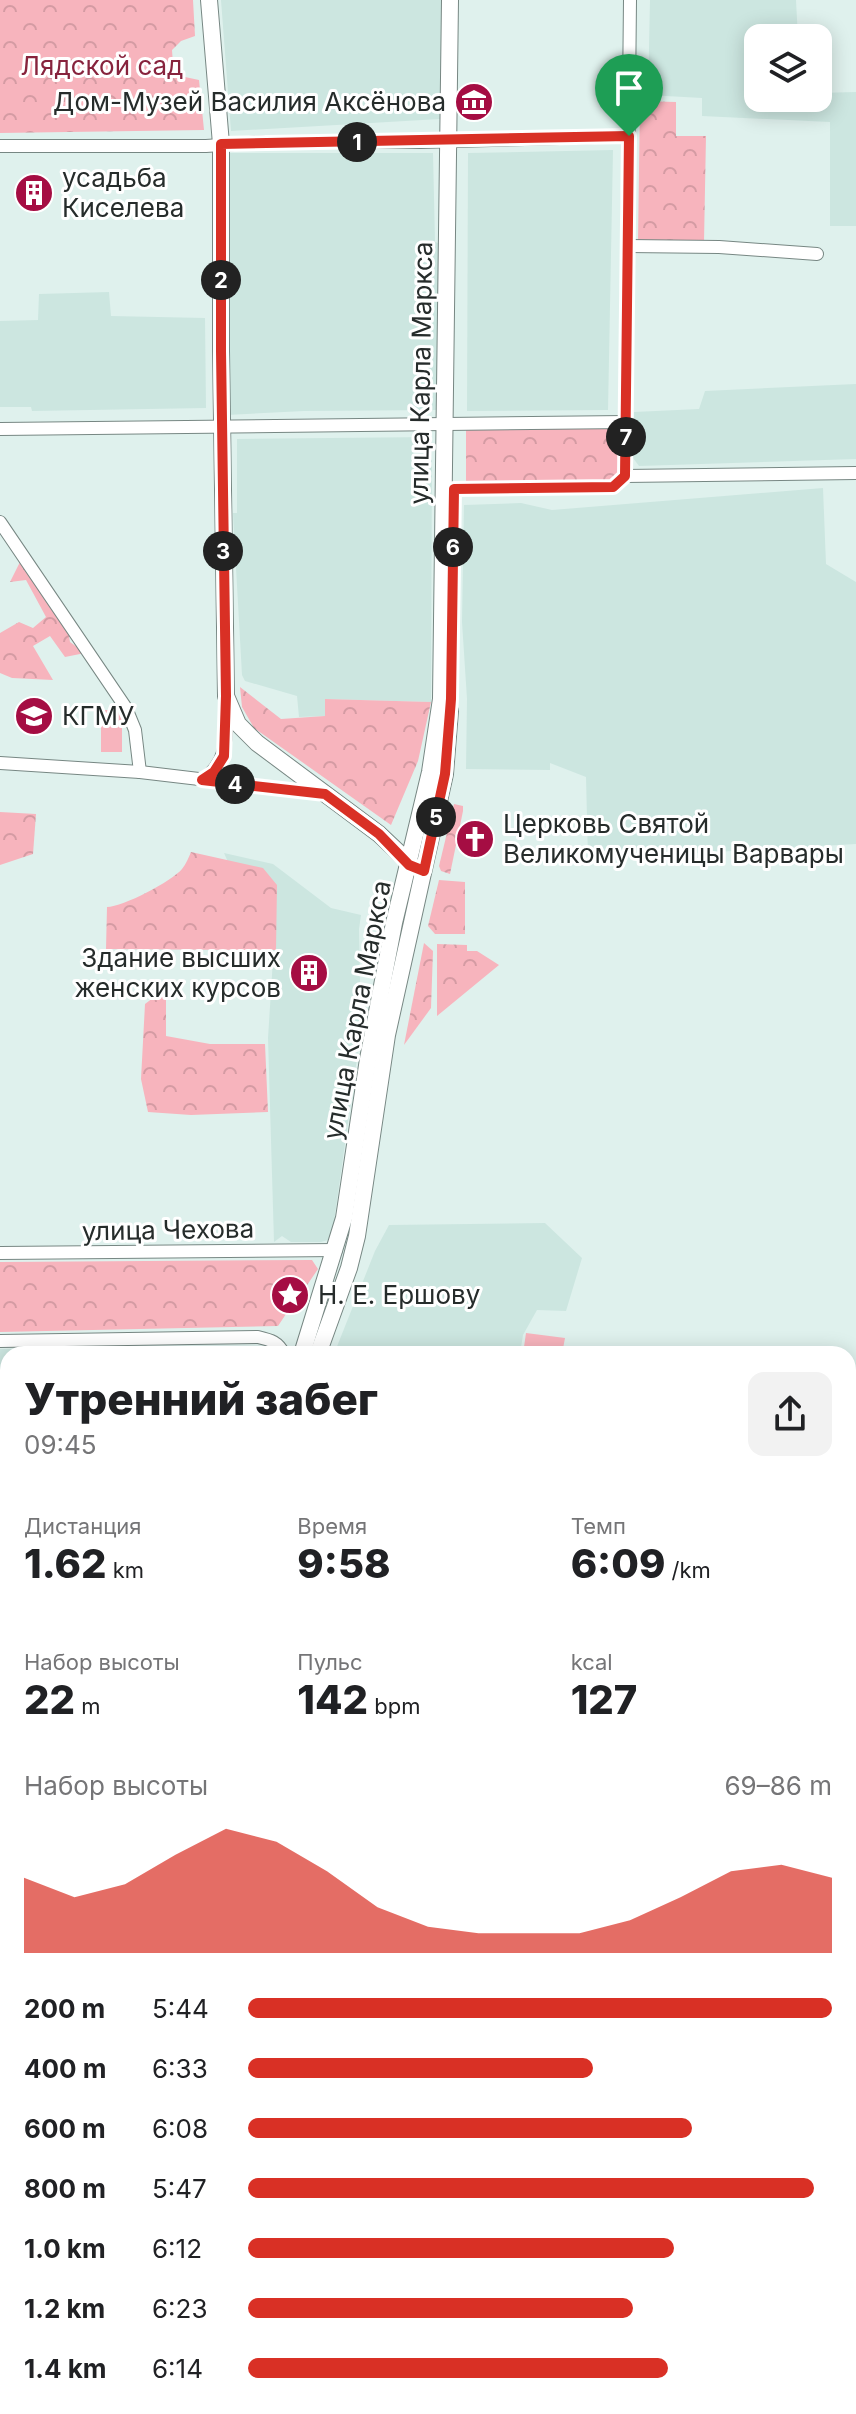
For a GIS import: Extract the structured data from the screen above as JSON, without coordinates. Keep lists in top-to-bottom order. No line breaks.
{"streets":{"main road":["улица Карла Маркса"],"street":["улица Чехова"]},"crossings":[["улица Карла Маркса","улица Чехова"]],"parks":["Лядской сад"],"places":{"museum":["Дом-Музей Василия Аксёнова"],"building":["усадьба Киселева","Здание высших женских курсов"],"school or university":["КГМУ"],"church":["Церковь Святой Великомученицы Варвары"],"place":["Н. Е. Ершову"]},"page":{"pins":["1","2","7","6","3","4","5"],"heading":["Утренний забег","09:45"],"stats":[["Дистанция","1.62 km"],["Время","9:58"],["Темп","6:09 /km"],["Набор высоты","22 m"],["Пульс","142 bpm"],["kcal","127"]],"chart":["Набор высоты","69–86 m"],"list":[{"name":"200 m","note":"5:44"},{"name":"400 m","note":"6:33"},{"name":"600 m","note":"6:08"},{"name":"800 m","note":"5:47"},{"name":"1.0 km","note":"6:12"},{"name":"1.2 km","note":"6:23"},{"name":"1.4 km","note":"6:14"}]}}
